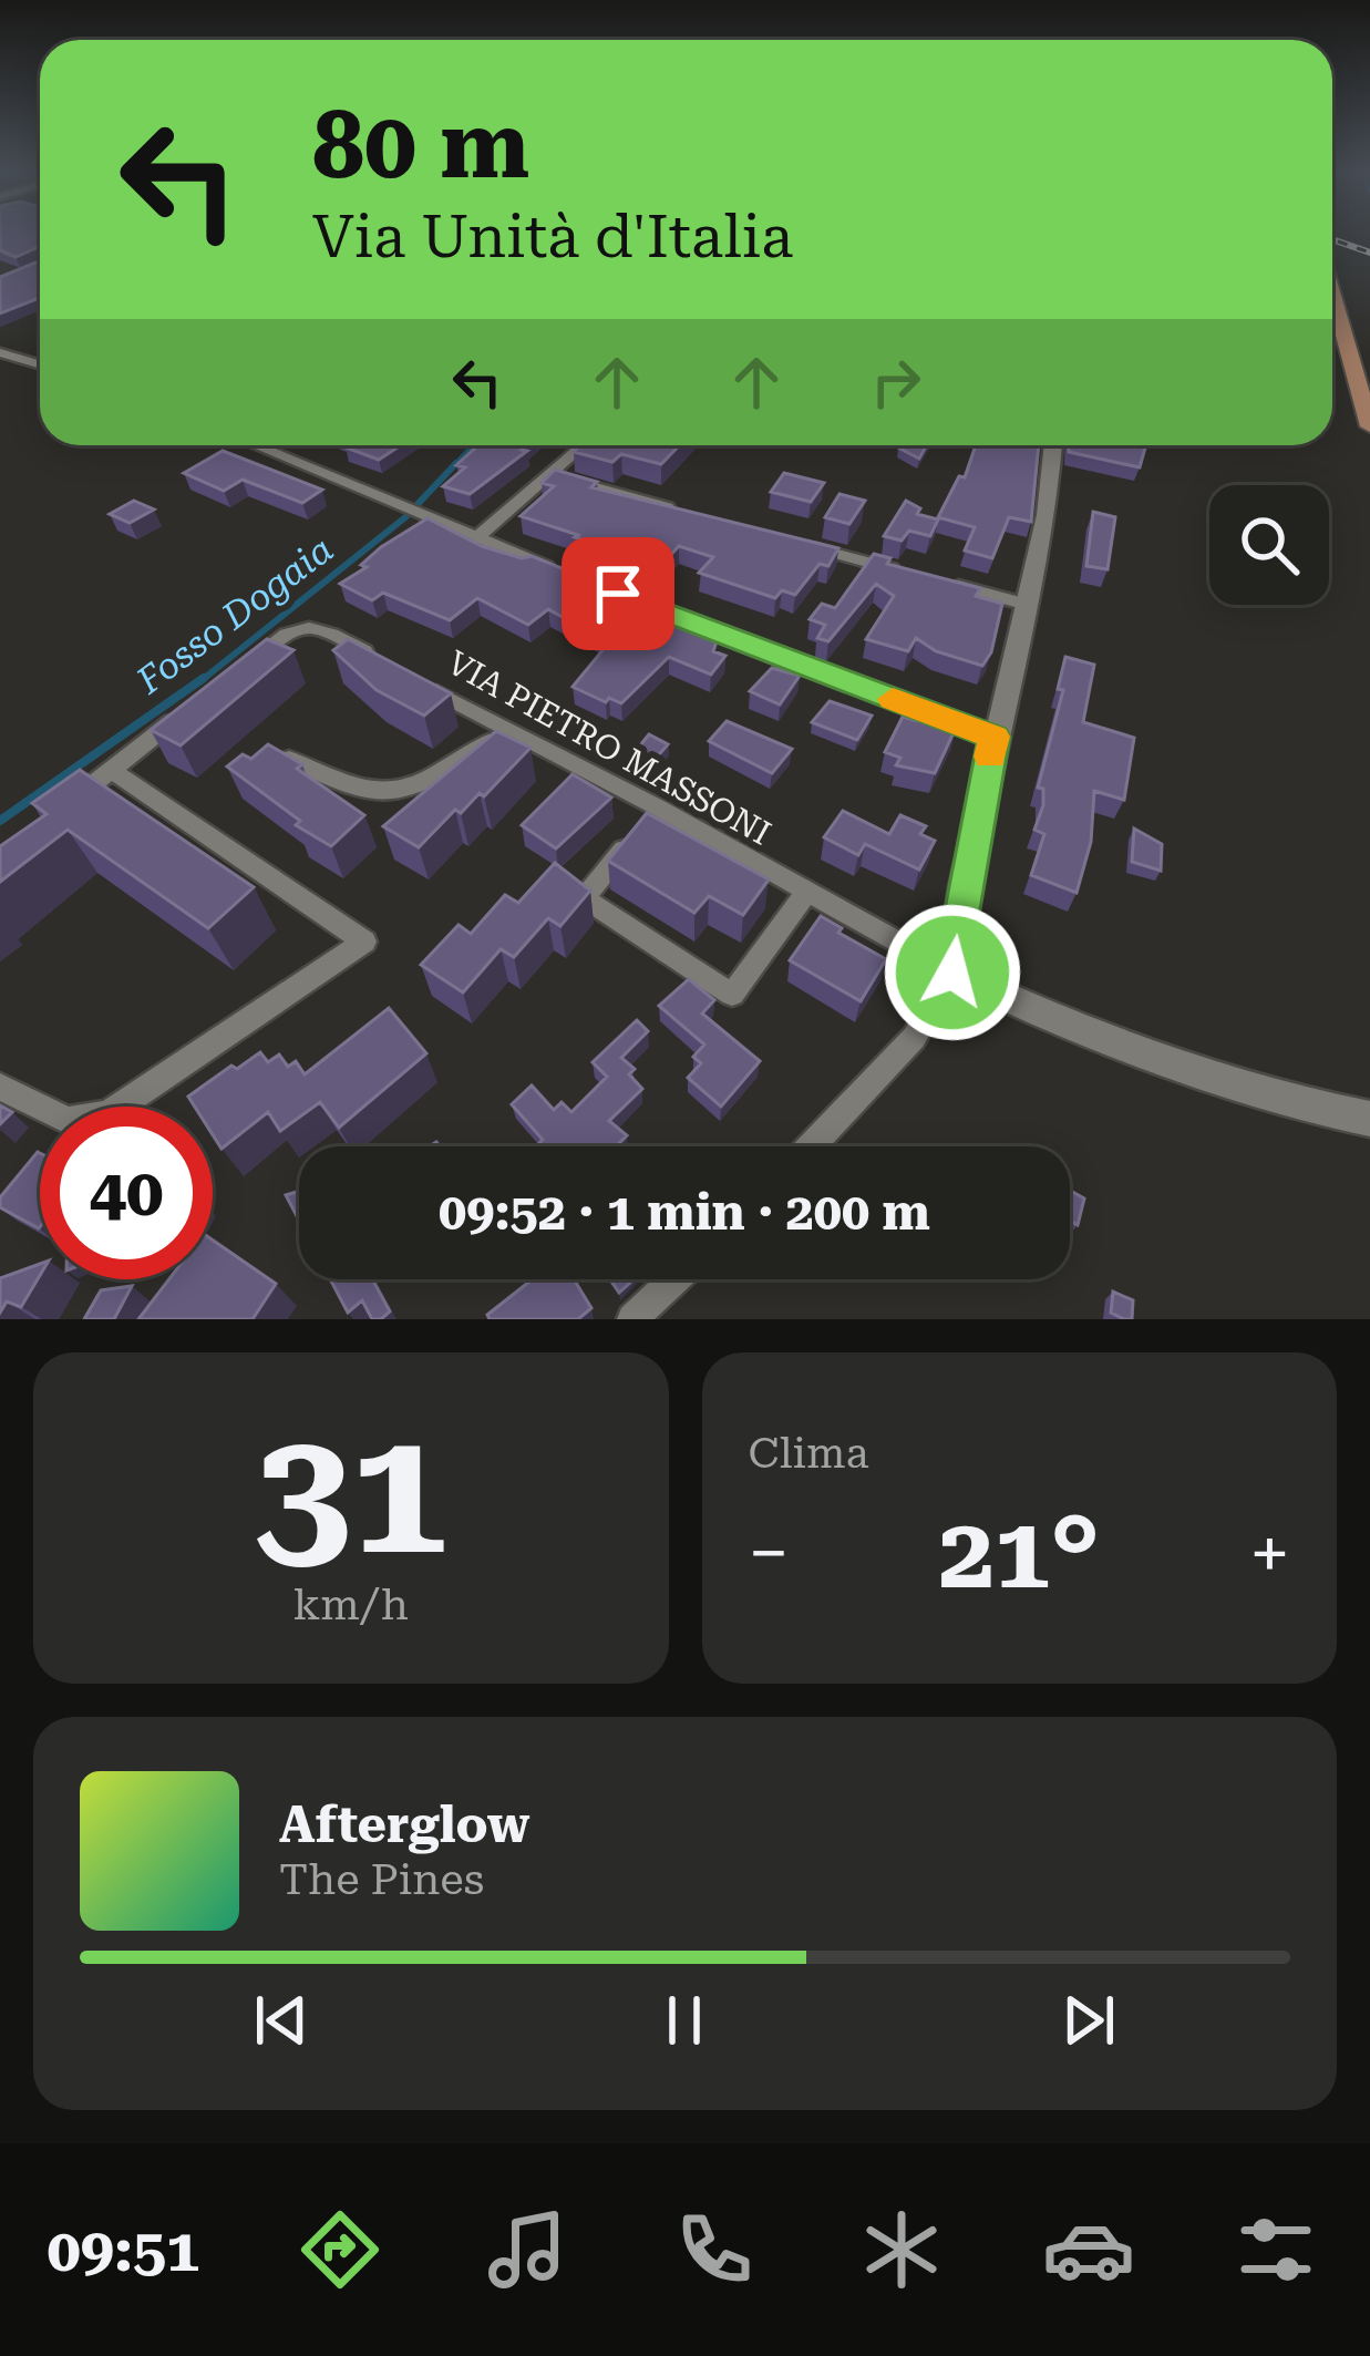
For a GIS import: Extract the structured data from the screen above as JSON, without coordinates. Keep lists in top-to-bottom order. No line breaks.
{"streets":{"street":["VIA PIETRO MASSONI"]},"water":["Fosso Dogaia"],"page":{"turn":["80 m","Via Unità d'Italia"],"limit":"40","trip":"09:52 · 1 min · 200 m","tile":[["31","km/h"],"Clima"],"heat":["−","21°","+"],"song":["Afterglow","The Pines"],"tabs":"09:51"}}
